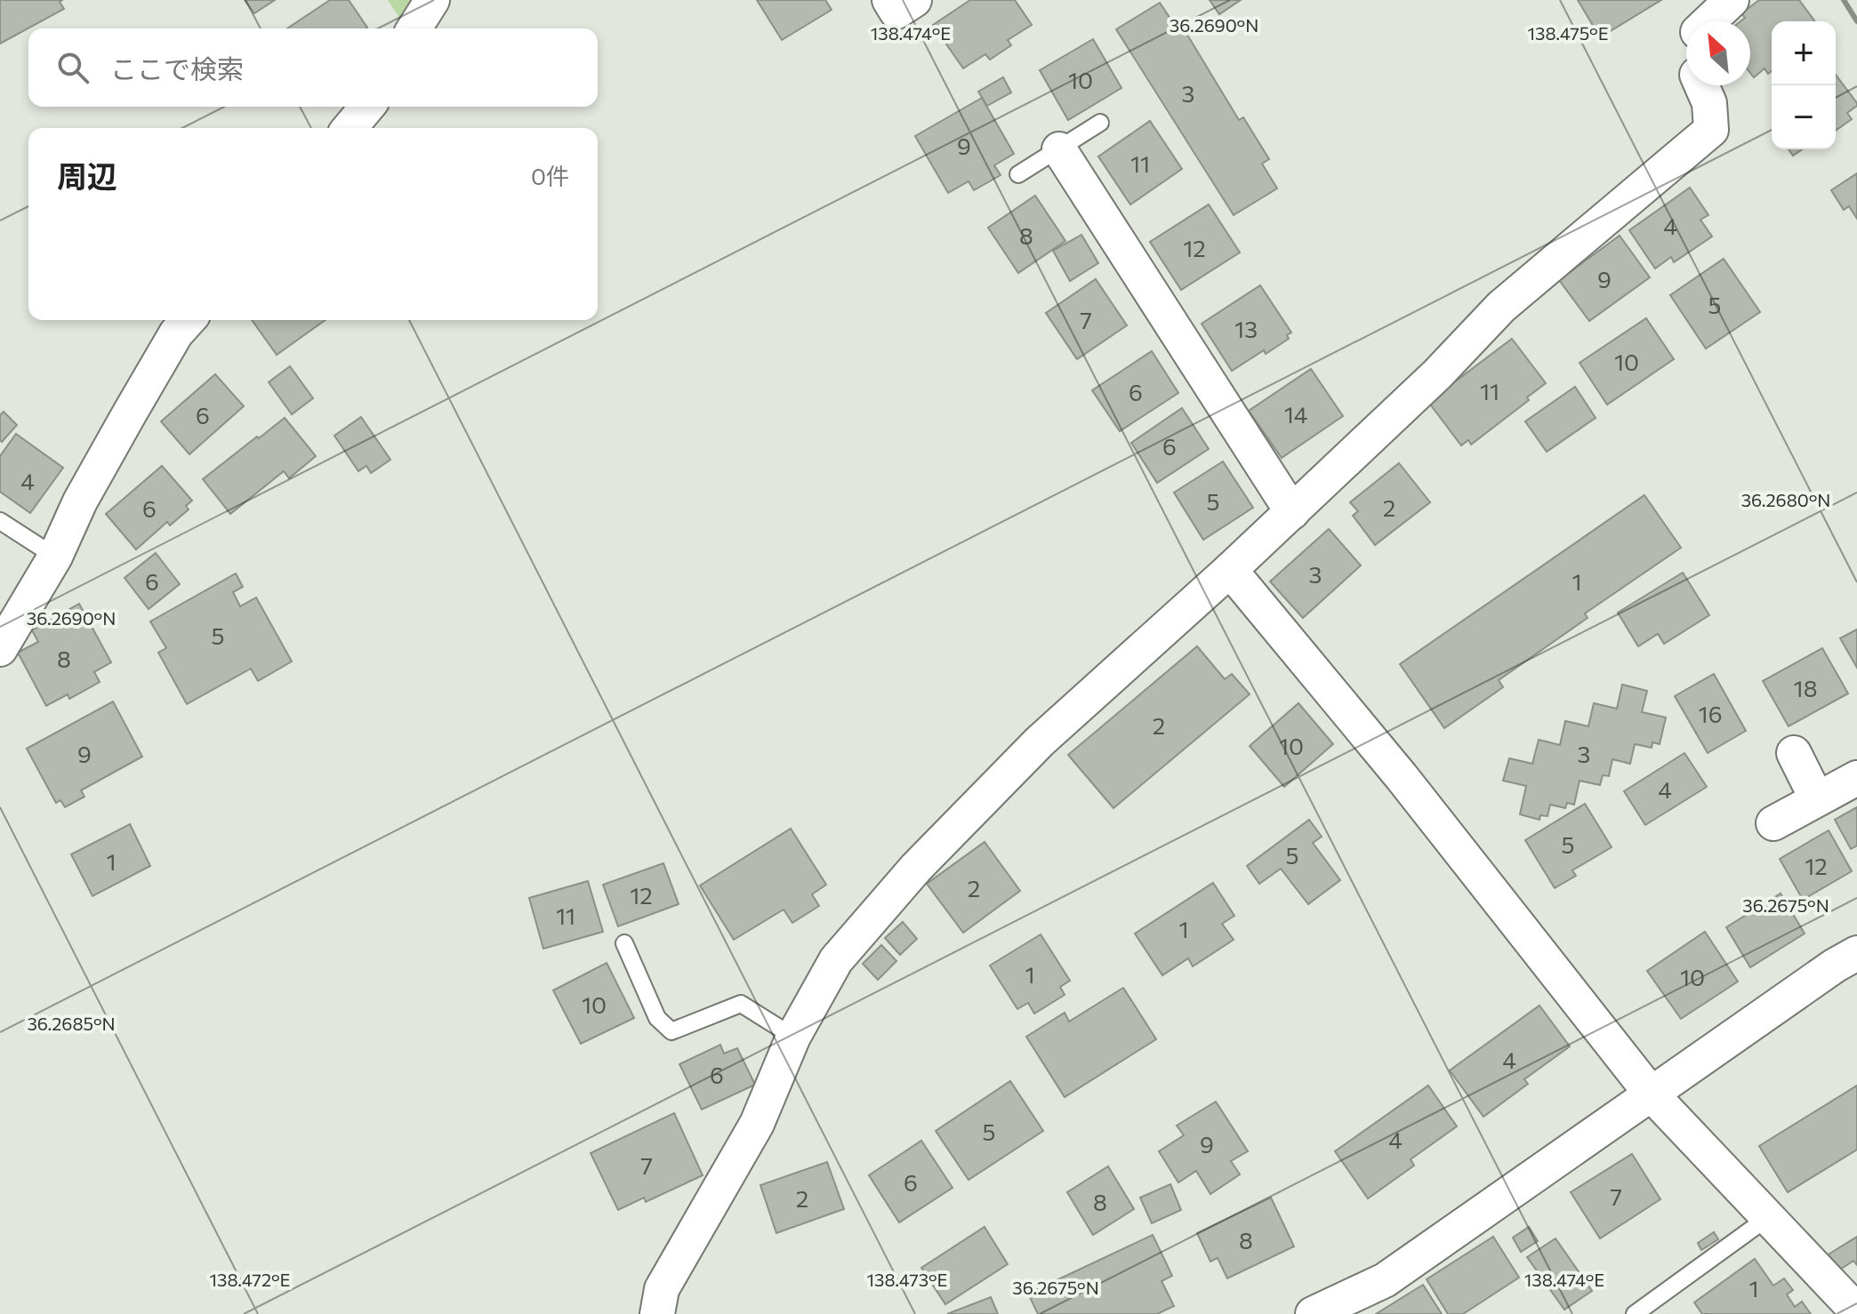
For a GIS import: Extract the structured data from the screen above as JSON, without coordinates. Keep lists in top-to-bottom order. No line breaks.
{"house_numbers":["10","3","9","11","4","8","12","9","5","7","13","10","11","6","14","6","6","4","5","2","6","3","6","1","5","8","18","16","2","10","9","3","4","5","5","1","12","2","12","11","1","1","10","10","4","6","5","4","9","7","6","7","2","8","8","1"],"north":"top left","page":{"map_buttons":["+","−"],"search":"ここで検索","heading":["周辺","0件"]},"coordinates":["36.2690°N","138.474°E","138.475°E","36.2680°N","36.2675°N","36.2685°N","138.472°E","138.473°E"]}
